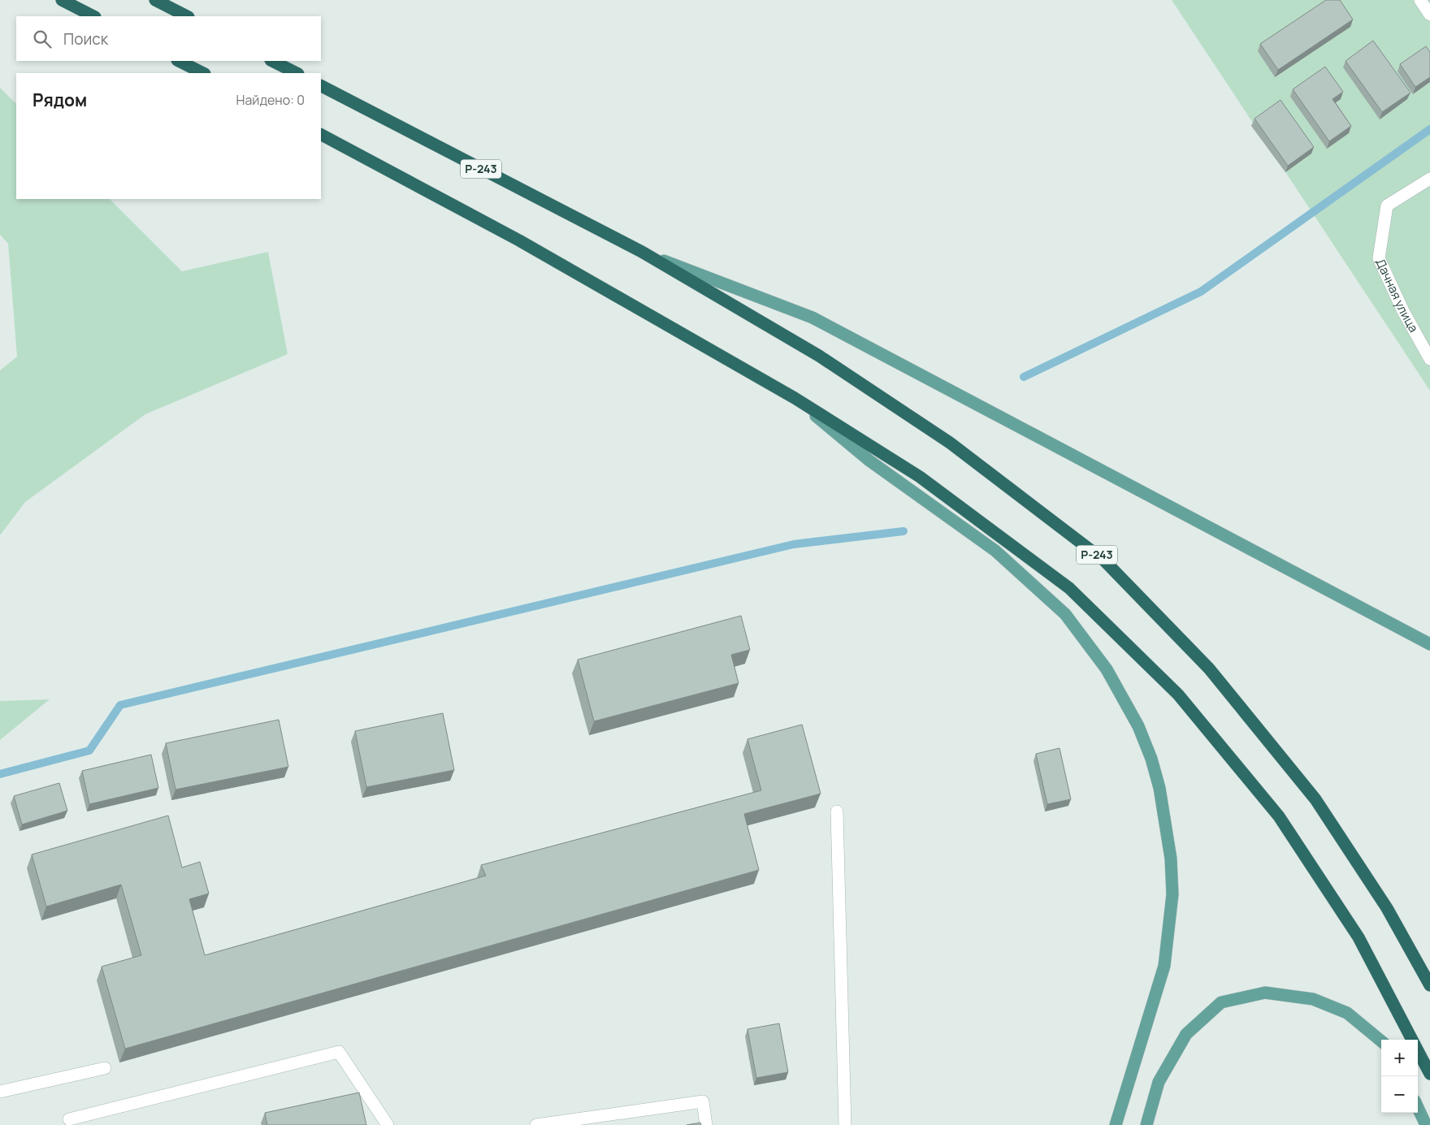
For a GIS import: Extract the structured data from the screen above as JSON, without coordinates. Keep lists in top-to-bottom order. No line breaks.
{"streets":{"highway":["Р-243"],"street":["Дачная улица"]},"page":{"search":"Поиск","heading":["Рядом","Найдено: 0"],"map_buttons":["+","−"]}}
